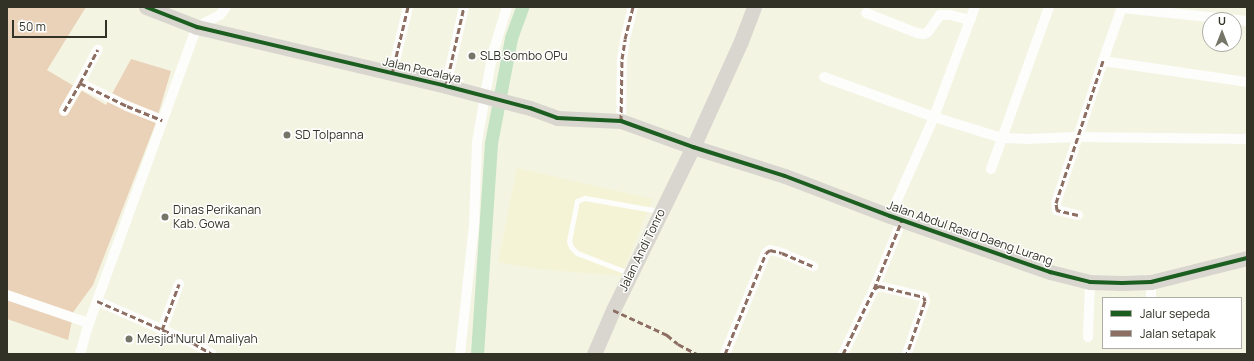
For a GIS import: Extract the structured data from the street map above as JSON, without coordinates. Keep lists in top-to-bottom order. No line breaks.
{"streets":{"street":["Jalan Pacalaya","Jalan Abdul Rasid Daeng Lurang","Jalan Andi Tonro"]},"crossings":[["Jalan Pacalaya","Jalan Abdul Rasid Daeng Lurang"],["Jalan Pacalaya","Jalan Andi Tonro"],["Jalan Abdul Rasid Daeng Lurang","Jalan Andi Tonro"]],"places":["SLB Sombo OPu","SD Tolpanna","Dinas Perikanan Kab. Gowa","Mesjid Nurul Amaliyah"],"legend":["Jalur sepeda","Jalan setapak"],"scale_bar":"50 m","north":"top"}
